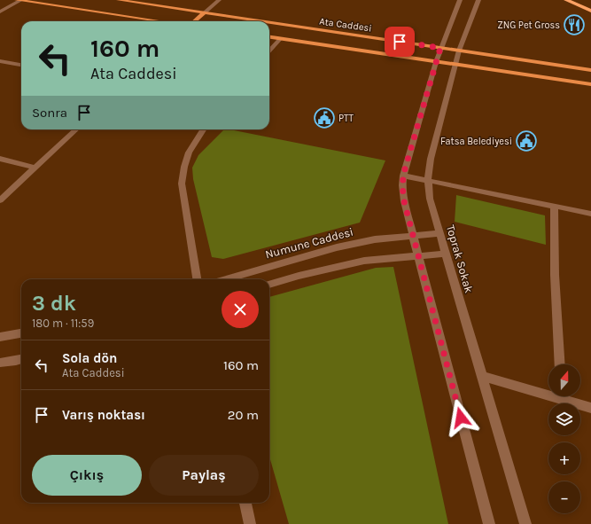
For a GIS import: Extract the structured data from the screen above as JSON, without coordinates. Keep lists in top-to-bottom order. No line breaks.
{"streets":{"main road":["Ata Caddesi"],"street":["Numune Caddesi","Toprak Sokak"]},"crossings":[["Ata Caddesi","Toprak Sokak"],["Numune Caddesi","Toprak Sokak"]],"places":{"restaurant":["ZNG Pet Gross"],"public building":["PTT","Fatsa Belediyesi"]},"north":"top","page":{"turn":["160 m","Ata Caddesi"],"then":"Sonra","heading":["3 dk","180 m · 11:59"],"list":[{"name":"Sola dön","note":"Ata Caddesi","value":"160 m"},{"name":"Varış noktası","value":"20 m"}],"map_buttons":["+","−"],"buttons":["Çıkış","Paylaş"]}}
